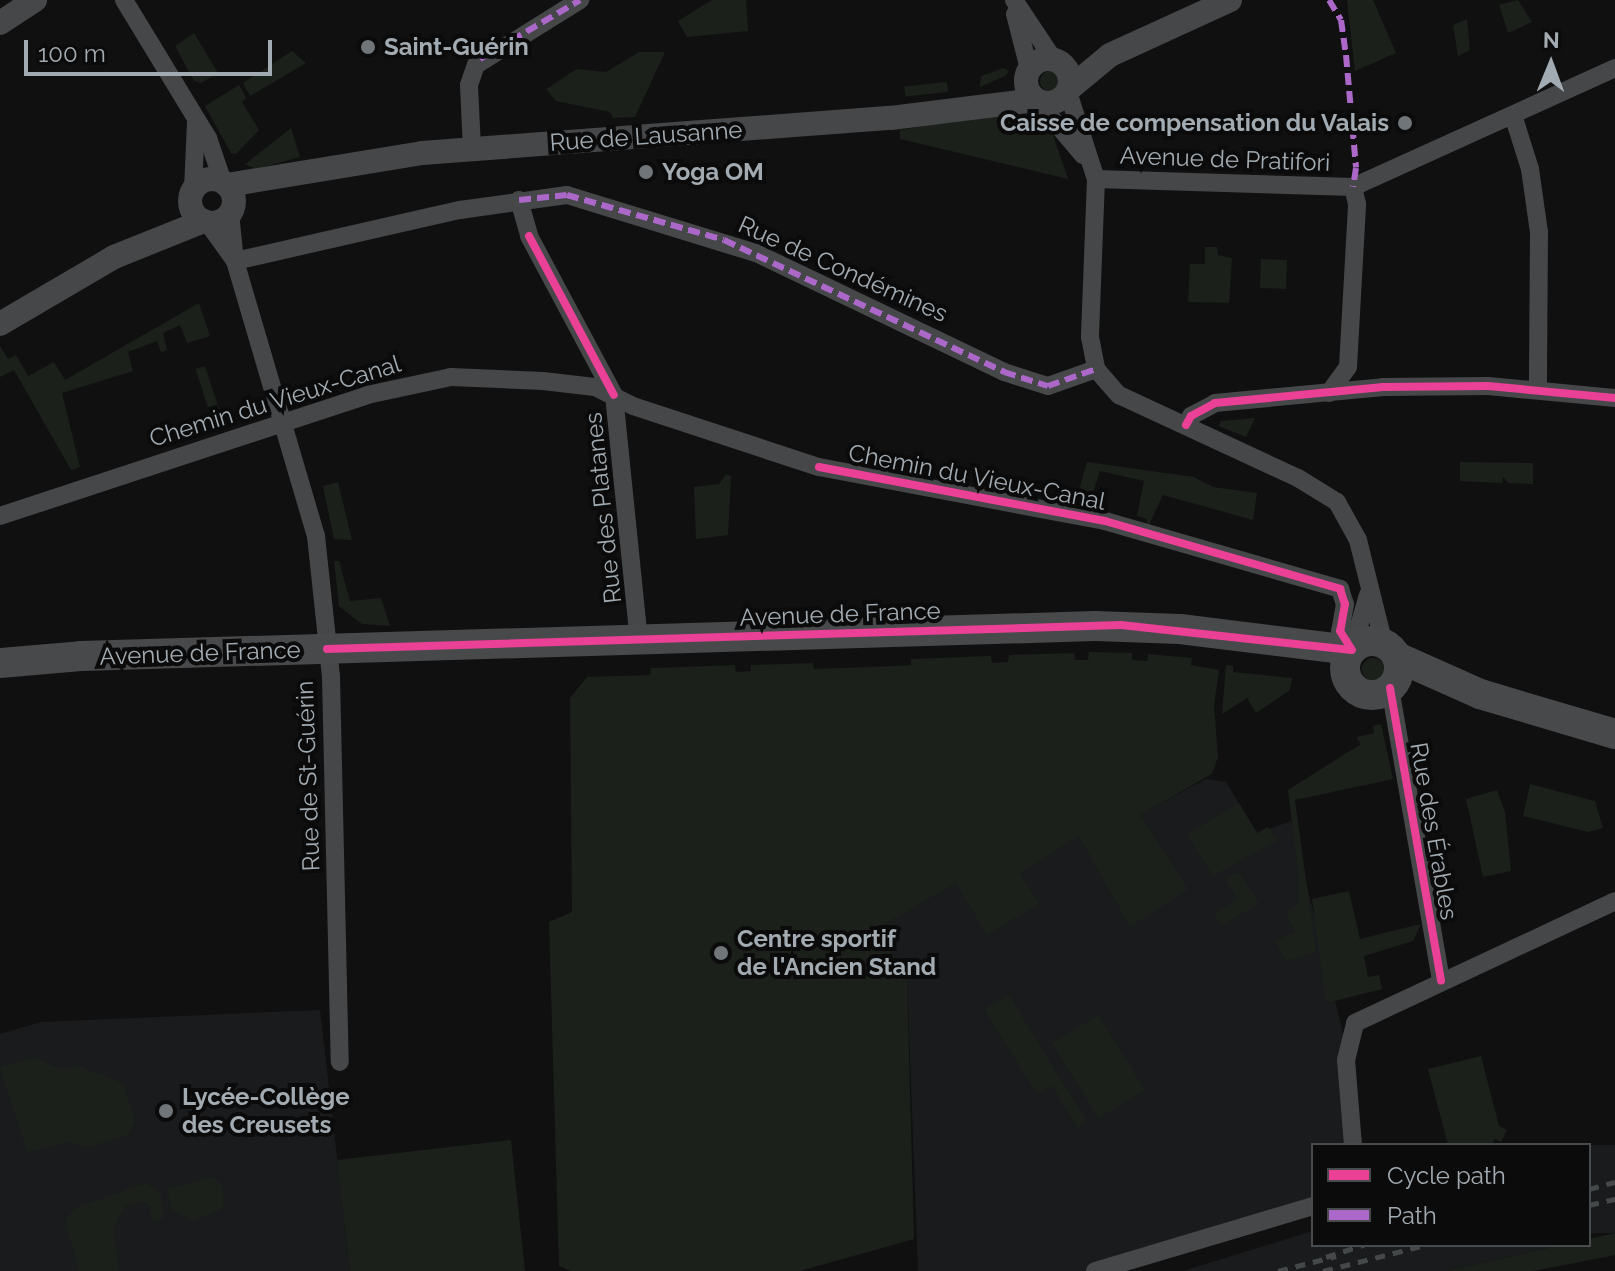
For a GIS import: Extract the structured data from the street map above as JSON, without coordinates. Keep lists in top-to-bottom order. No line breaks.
{"streets":{"main road":["Avenue de France"],"street":["Rue de Lausanne","Avenue de Pratifori","Rue de Condémines","Chemin du Vieux-Canal","Rue des Platanes","Rue de St-Guérin","Rue des Érables"]},"crossings":[["Rue de Lausanne","Rue de St-Guérin"],["Rue de Condémines","Rue des Platanes"],["Rue de Condémines","Rue de St-Guérin"],["Chemin du Vieux-Canal","Rue des Platanes"],["Chemin du Vieux-Canal","Avenue de France"],["Chemin du Vieux-Canal","Rue de St-Guérin"],["Rue des Platanes","Avenue de France"],["Avenue de France","Rue de St-Guérin"],["Avenue de France","Rue des Érables"]],"places":["Saint-Guérin","Caisse de compensation du Valais","Yoga OM","Centre sportif de l'Ancien Stand","Lycée-Collège des Creusets"],"legend":["Cycle path","Path"],"scale_bar":"100 m","north":"top"}
